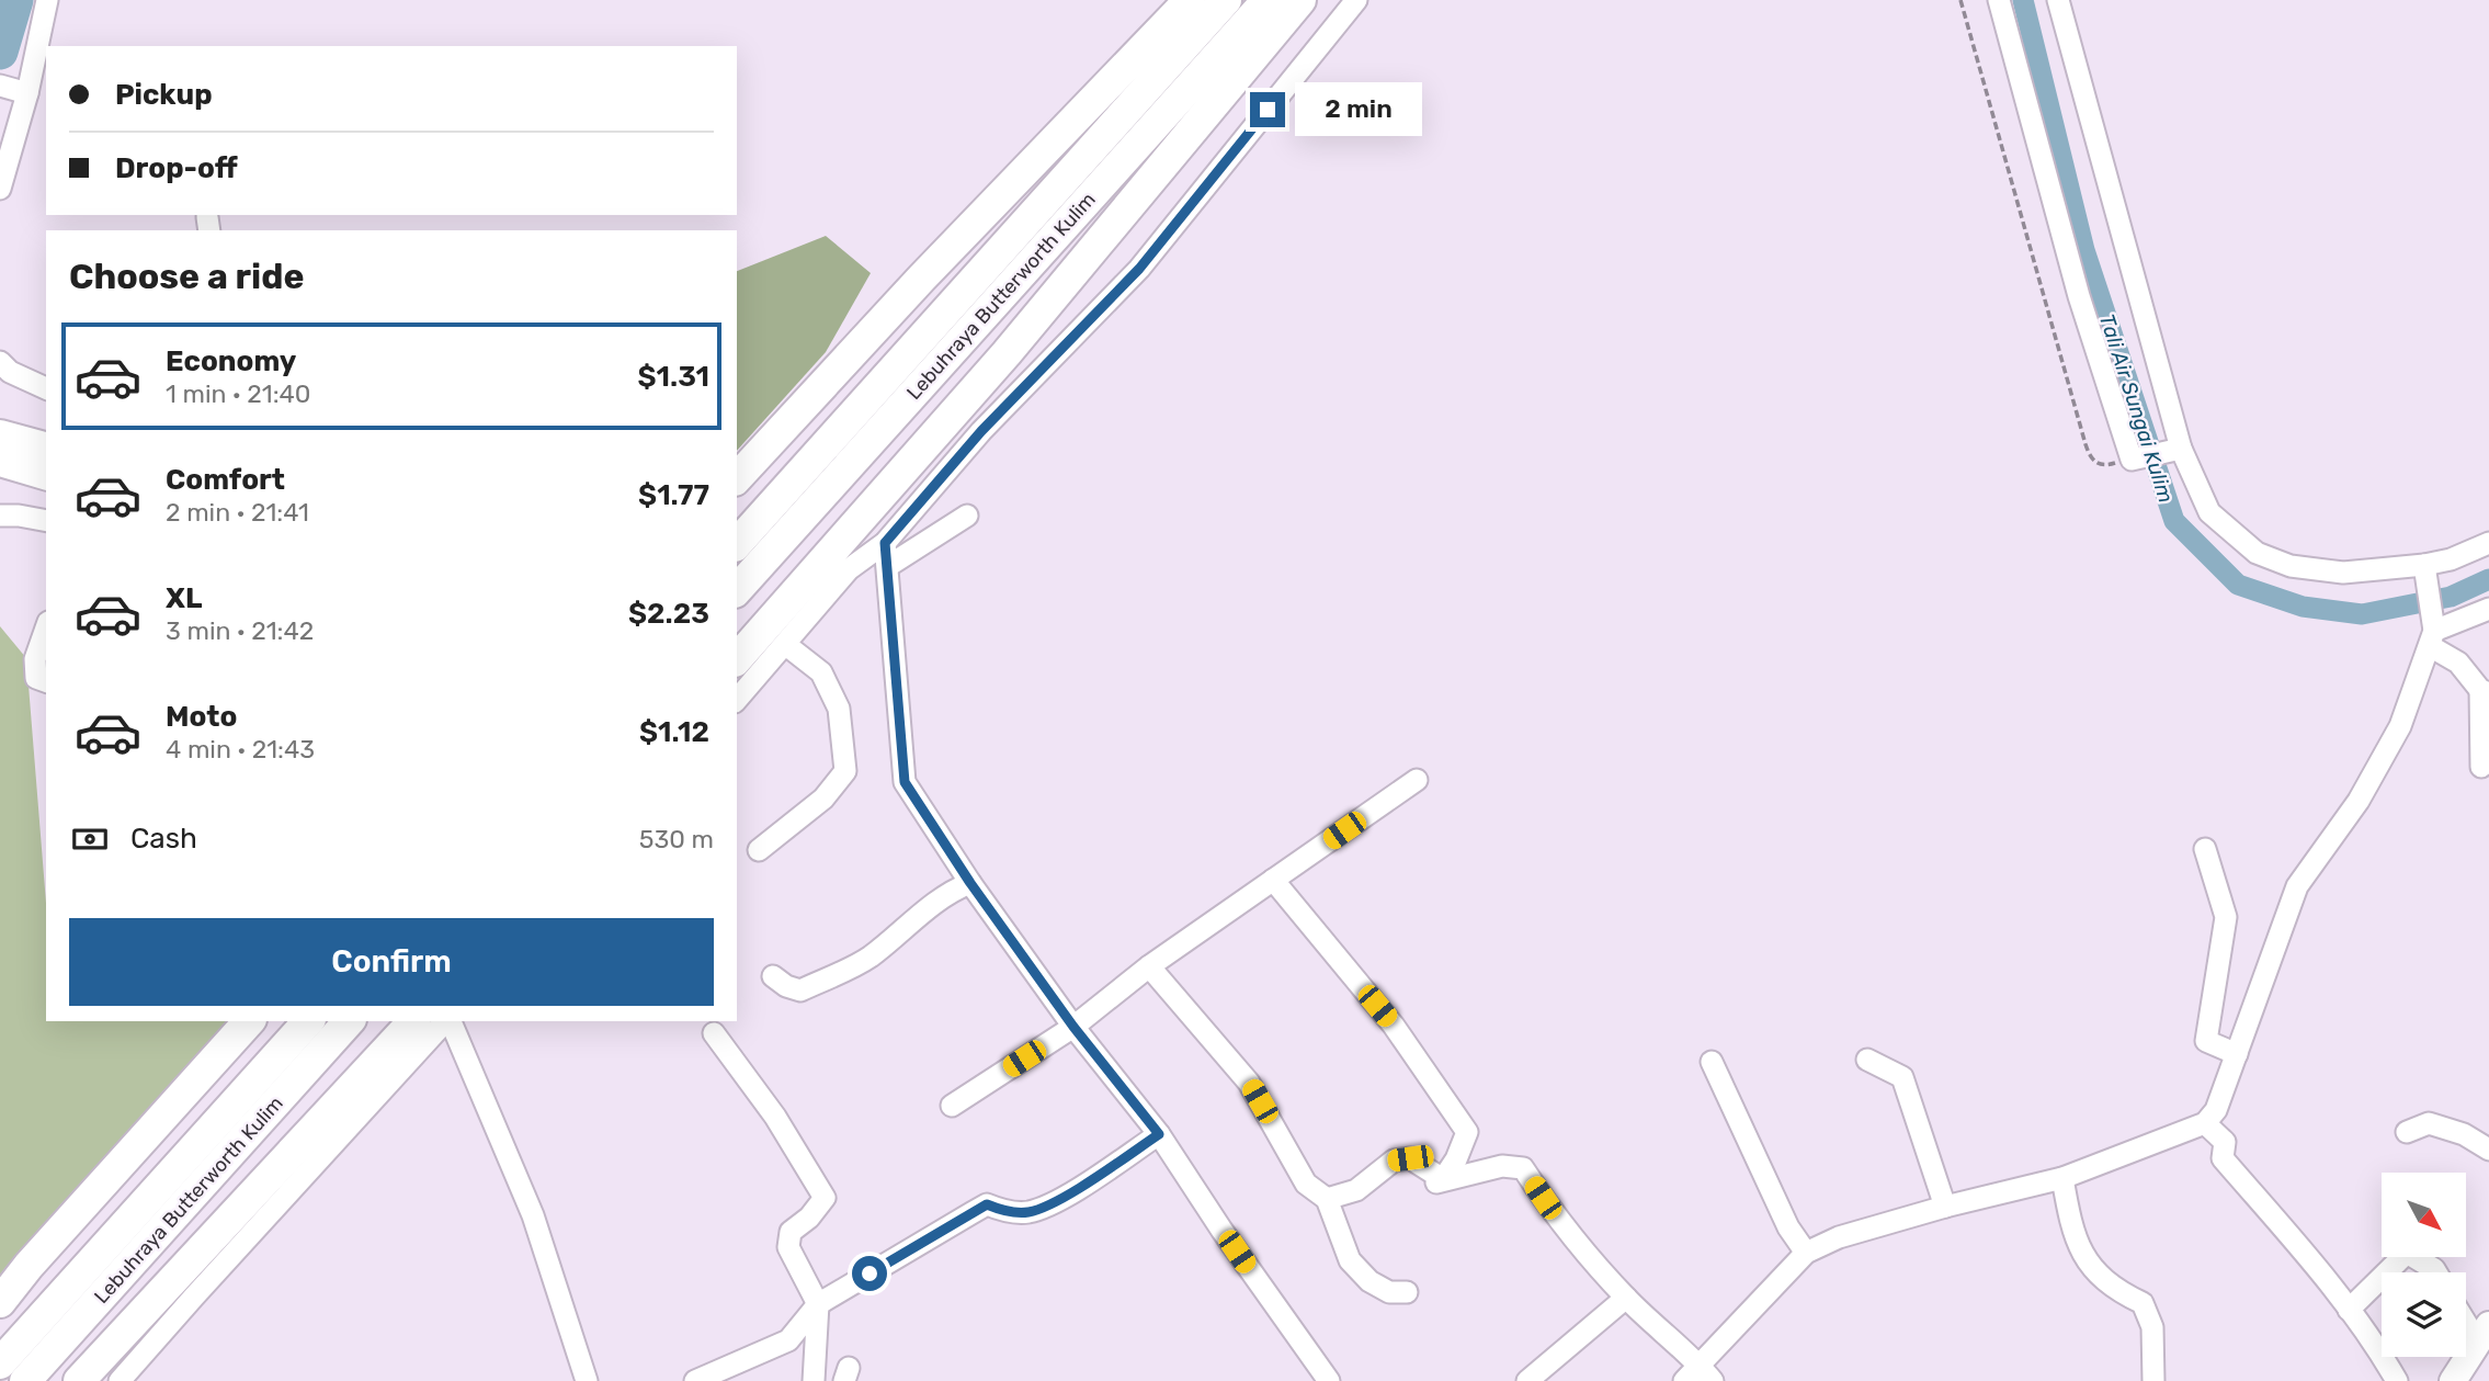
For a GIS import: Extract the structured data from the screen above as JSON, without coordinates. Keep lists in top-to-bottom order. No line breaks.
{"streets":{"highway":["Lebuhraya Butterworth Kulim"]},"water":["Tali Air Sungai Kulim"],"north":"bottom right","page":{"banner":["Pickup","Drop-off"],"bubble":"2 min","heading":"Choose a ride","list":[{"name":"Economy","note":"1 min · 21:40","value":"$1.31"},{"name":"Comfort","note":"2 min · 21:41","value":"$1.77"},{"name":"XL","note":"3 min · 21:42","value":"$2.23"},{"name":"Moto","note":"4 min · 21:43","value":"$1.12"}],"pay":["Cash","530 m"],"buttons":"Confirm"}}
